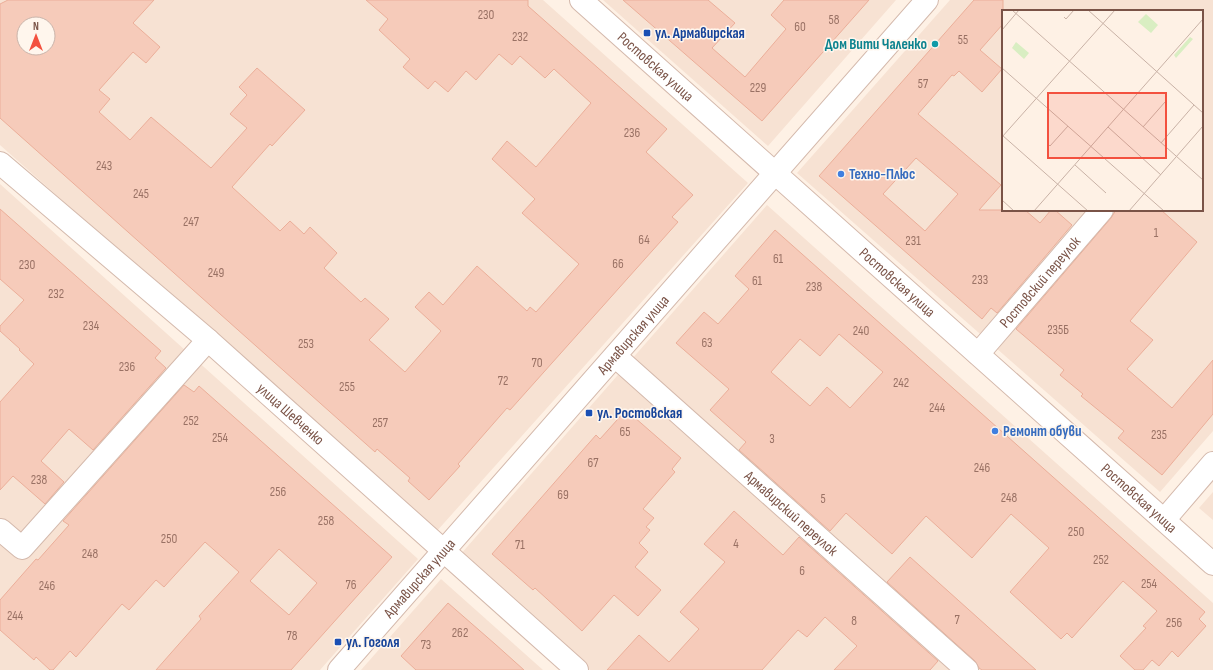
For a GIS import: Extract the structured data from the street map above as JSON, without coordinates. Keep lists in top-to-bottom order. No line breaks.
{"streets":{"street":["Ростовская улица","Ростовский переулок","Армавирская улица","улица Шевченко","Армавирский переулок"]},"crossings":[["Ростовская улица","Ростовский переулок"],["Ростовская улица","Армавирская улица"],["Армавирская улица","улица Шевченко"],["Армавирская улица","Армавирский переулок"]],"places":{"transit":["ул. Армавирская","ул. Ростовская","ул. Гоголя"],"other":["Дом Вити Чаленко","Техно-Плюс","Ремонт обуви"]},"house_numbers":["230","58","60","232","55","57","229","236","243","245","247","1","64","231","61","66","230","249","233","61","238","232","234","235Б","240","63","253","70","236","72","242","255","244","252","257","65","235","254","3","67","246","238","256","69","248","5","258","250","250","4","71","248","252","6","254","76","246","244","7","8","256","262","78","73"],"north":"top"}
